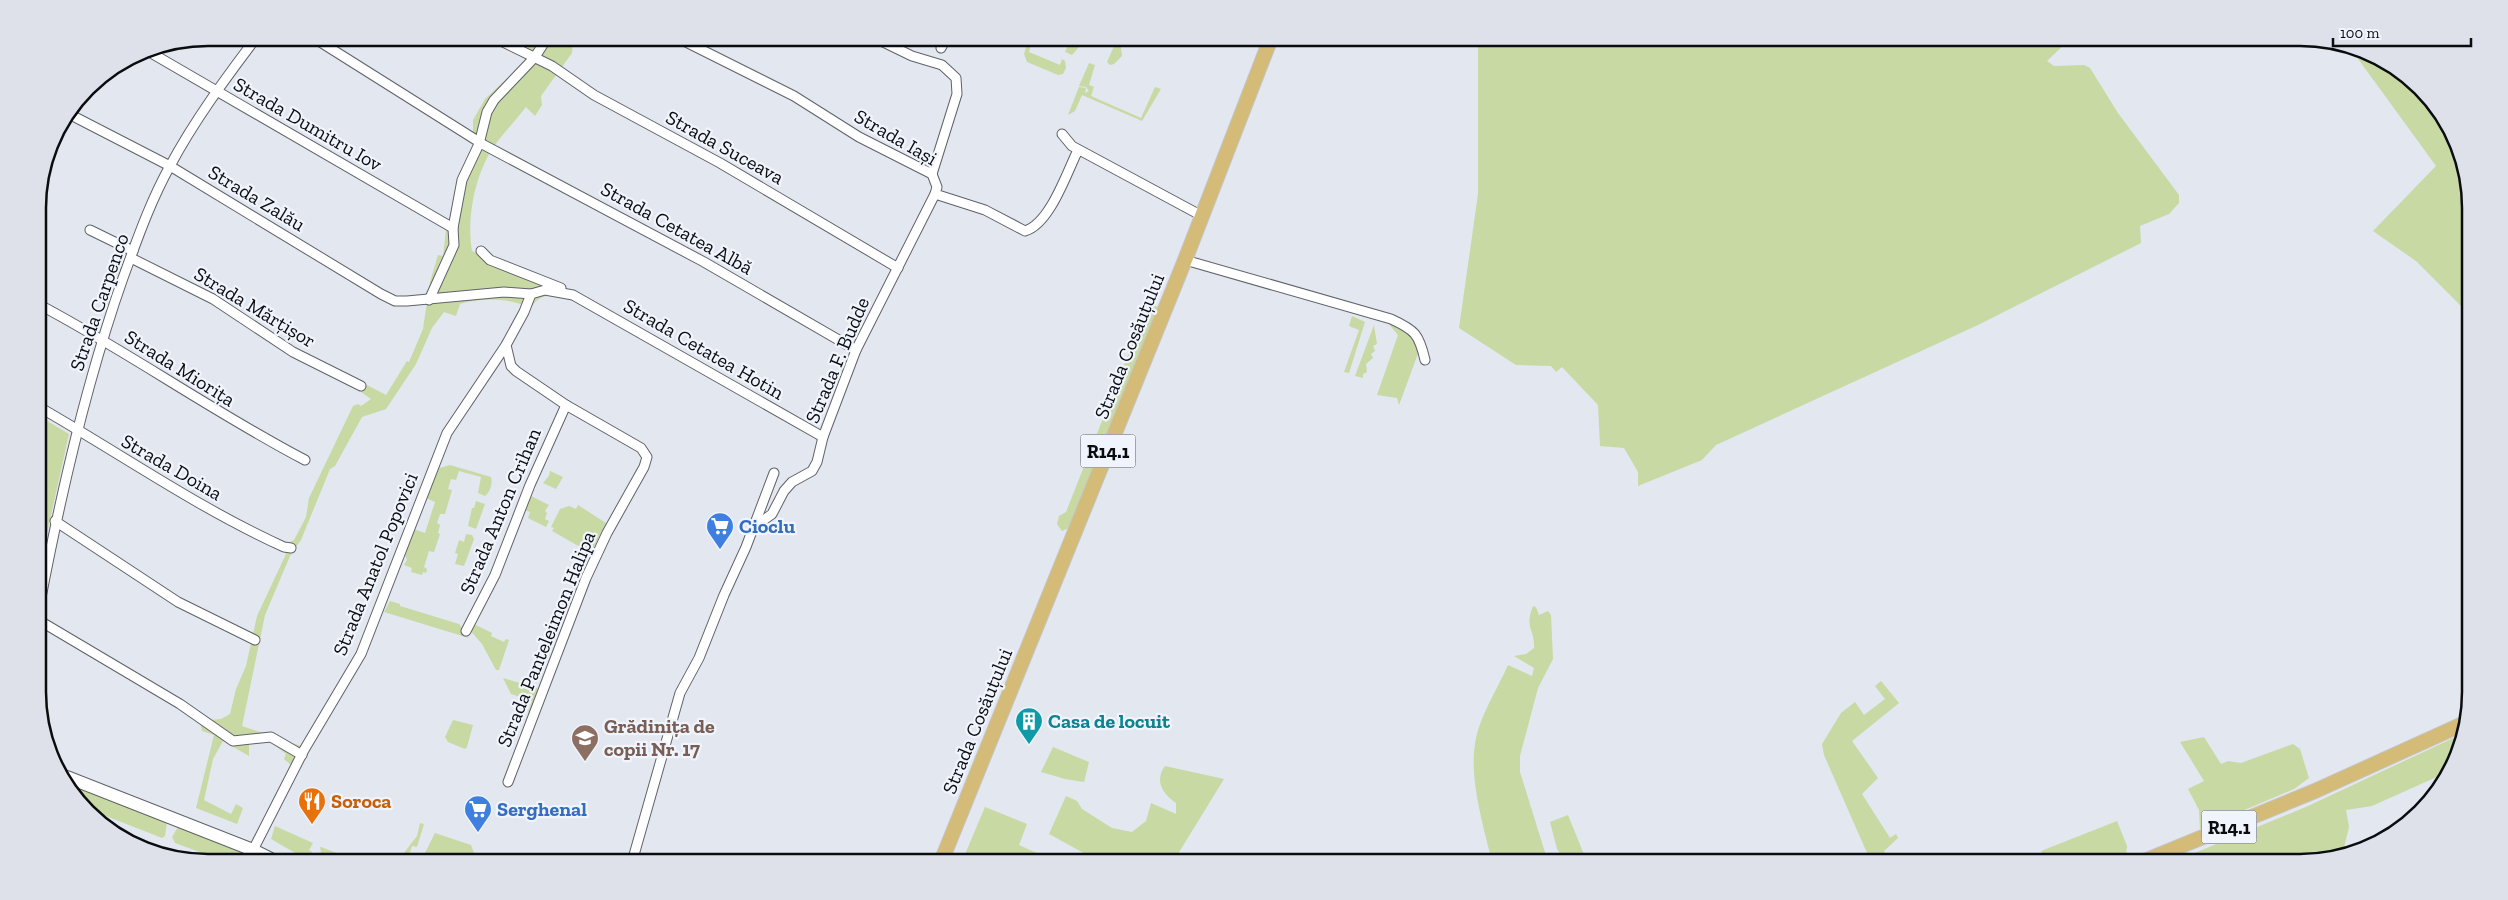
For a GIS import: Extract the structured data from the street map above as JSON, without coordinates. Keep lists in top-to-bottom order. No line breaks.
{"streets":{"main road":["Strada Cosăuțului","R14.1"],"street":["Strada Dumitru Iov","Strada Iași","Strada Suceava","Strada Zalău","Strada Cetatea Albă","Strada Carpenco","Strada Mărțișor","Strada Cetatea Hotin","Strada F. Budde","Strada Miorița","Strada Doina","Strada Anton Crihan","Strada Anatol Popovici","Strada Panteleimon Halipa"]},"crossings":[["Strada Dumitru Iov","Strada Carpenco"],["Strada Iași","Strada F. Budde"],["Strada Suceava","Strada F. Budde"],["Strada Zalău","Strada Carpenco"],["Strada Zalău","Strada Cetatea Hotin"],["Strada Cetatea Albă","Strada F. Budde"],["Strada Carpenco","Strada Mărțișor"],["Strada Carpenco","Strada Miorița"],["Strada Carpenco","Strada Doina"],["Strada Cetatea Hotin","Strada F. Budde"],["Strada Cetatea Hotin","Strada Anatol Popovici"],["Strada Anton Crihan","Strada Panteleimon Halipa"]],"places":{"supermarket":["Cioclu","Serghenal"],"building":["Casa de locuit"],"school or university":["Grădinița de copii Nr. 17"],"restaurant":["Soroca"]},"scale_bar":"100 m"}
